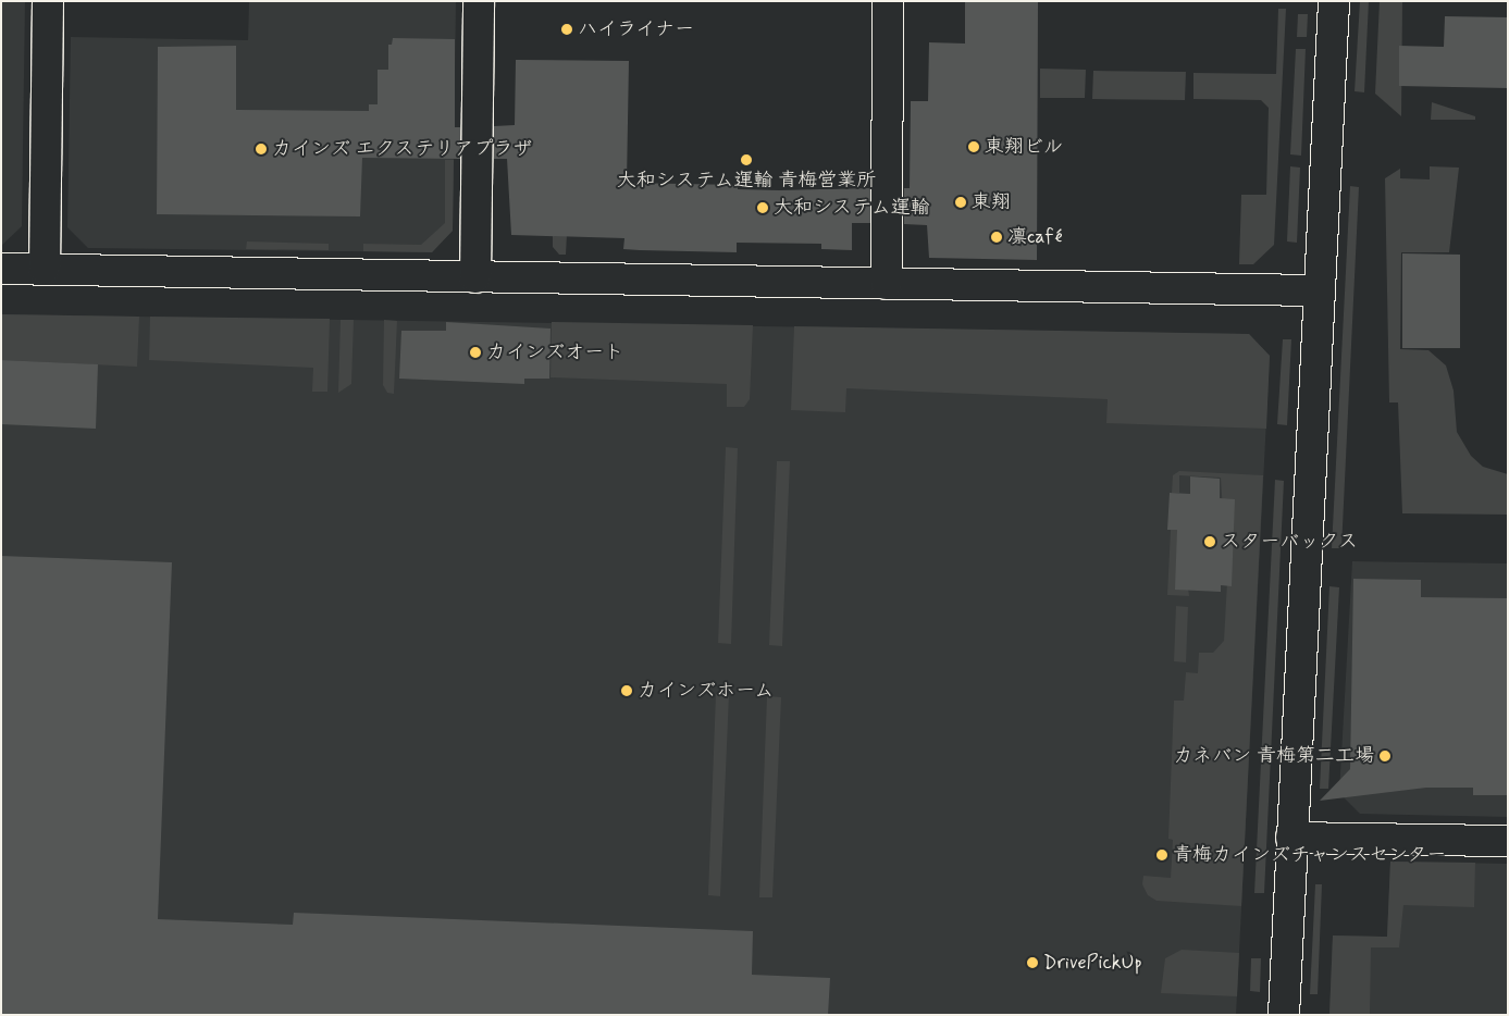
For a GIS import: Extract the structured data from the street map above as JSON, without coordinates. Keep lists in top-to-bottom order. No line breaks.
{"places":["ハイライナー","東翔ビル","カインズ エクステリアプラザ","大和システム運輸 青梅営業所","東翔","大和システム運輸","凛café","カインズオート","スターバックス","カインズホーム","カネバン 青梅第二工場","青梅カインズチャンスセンター","DrivePickUp"]}
